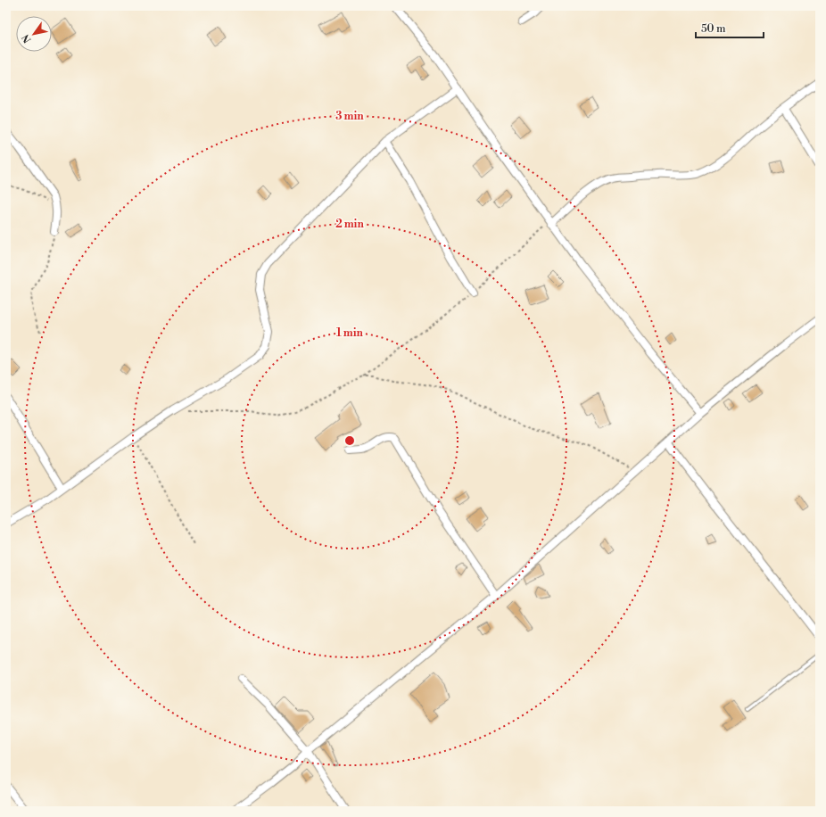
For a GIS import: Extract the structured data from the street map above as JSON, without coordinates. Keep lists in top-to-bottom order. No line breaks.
{"scale_bar":"50 m","north":"bottom left","rings":["3 min","2 min","1 min"]}
